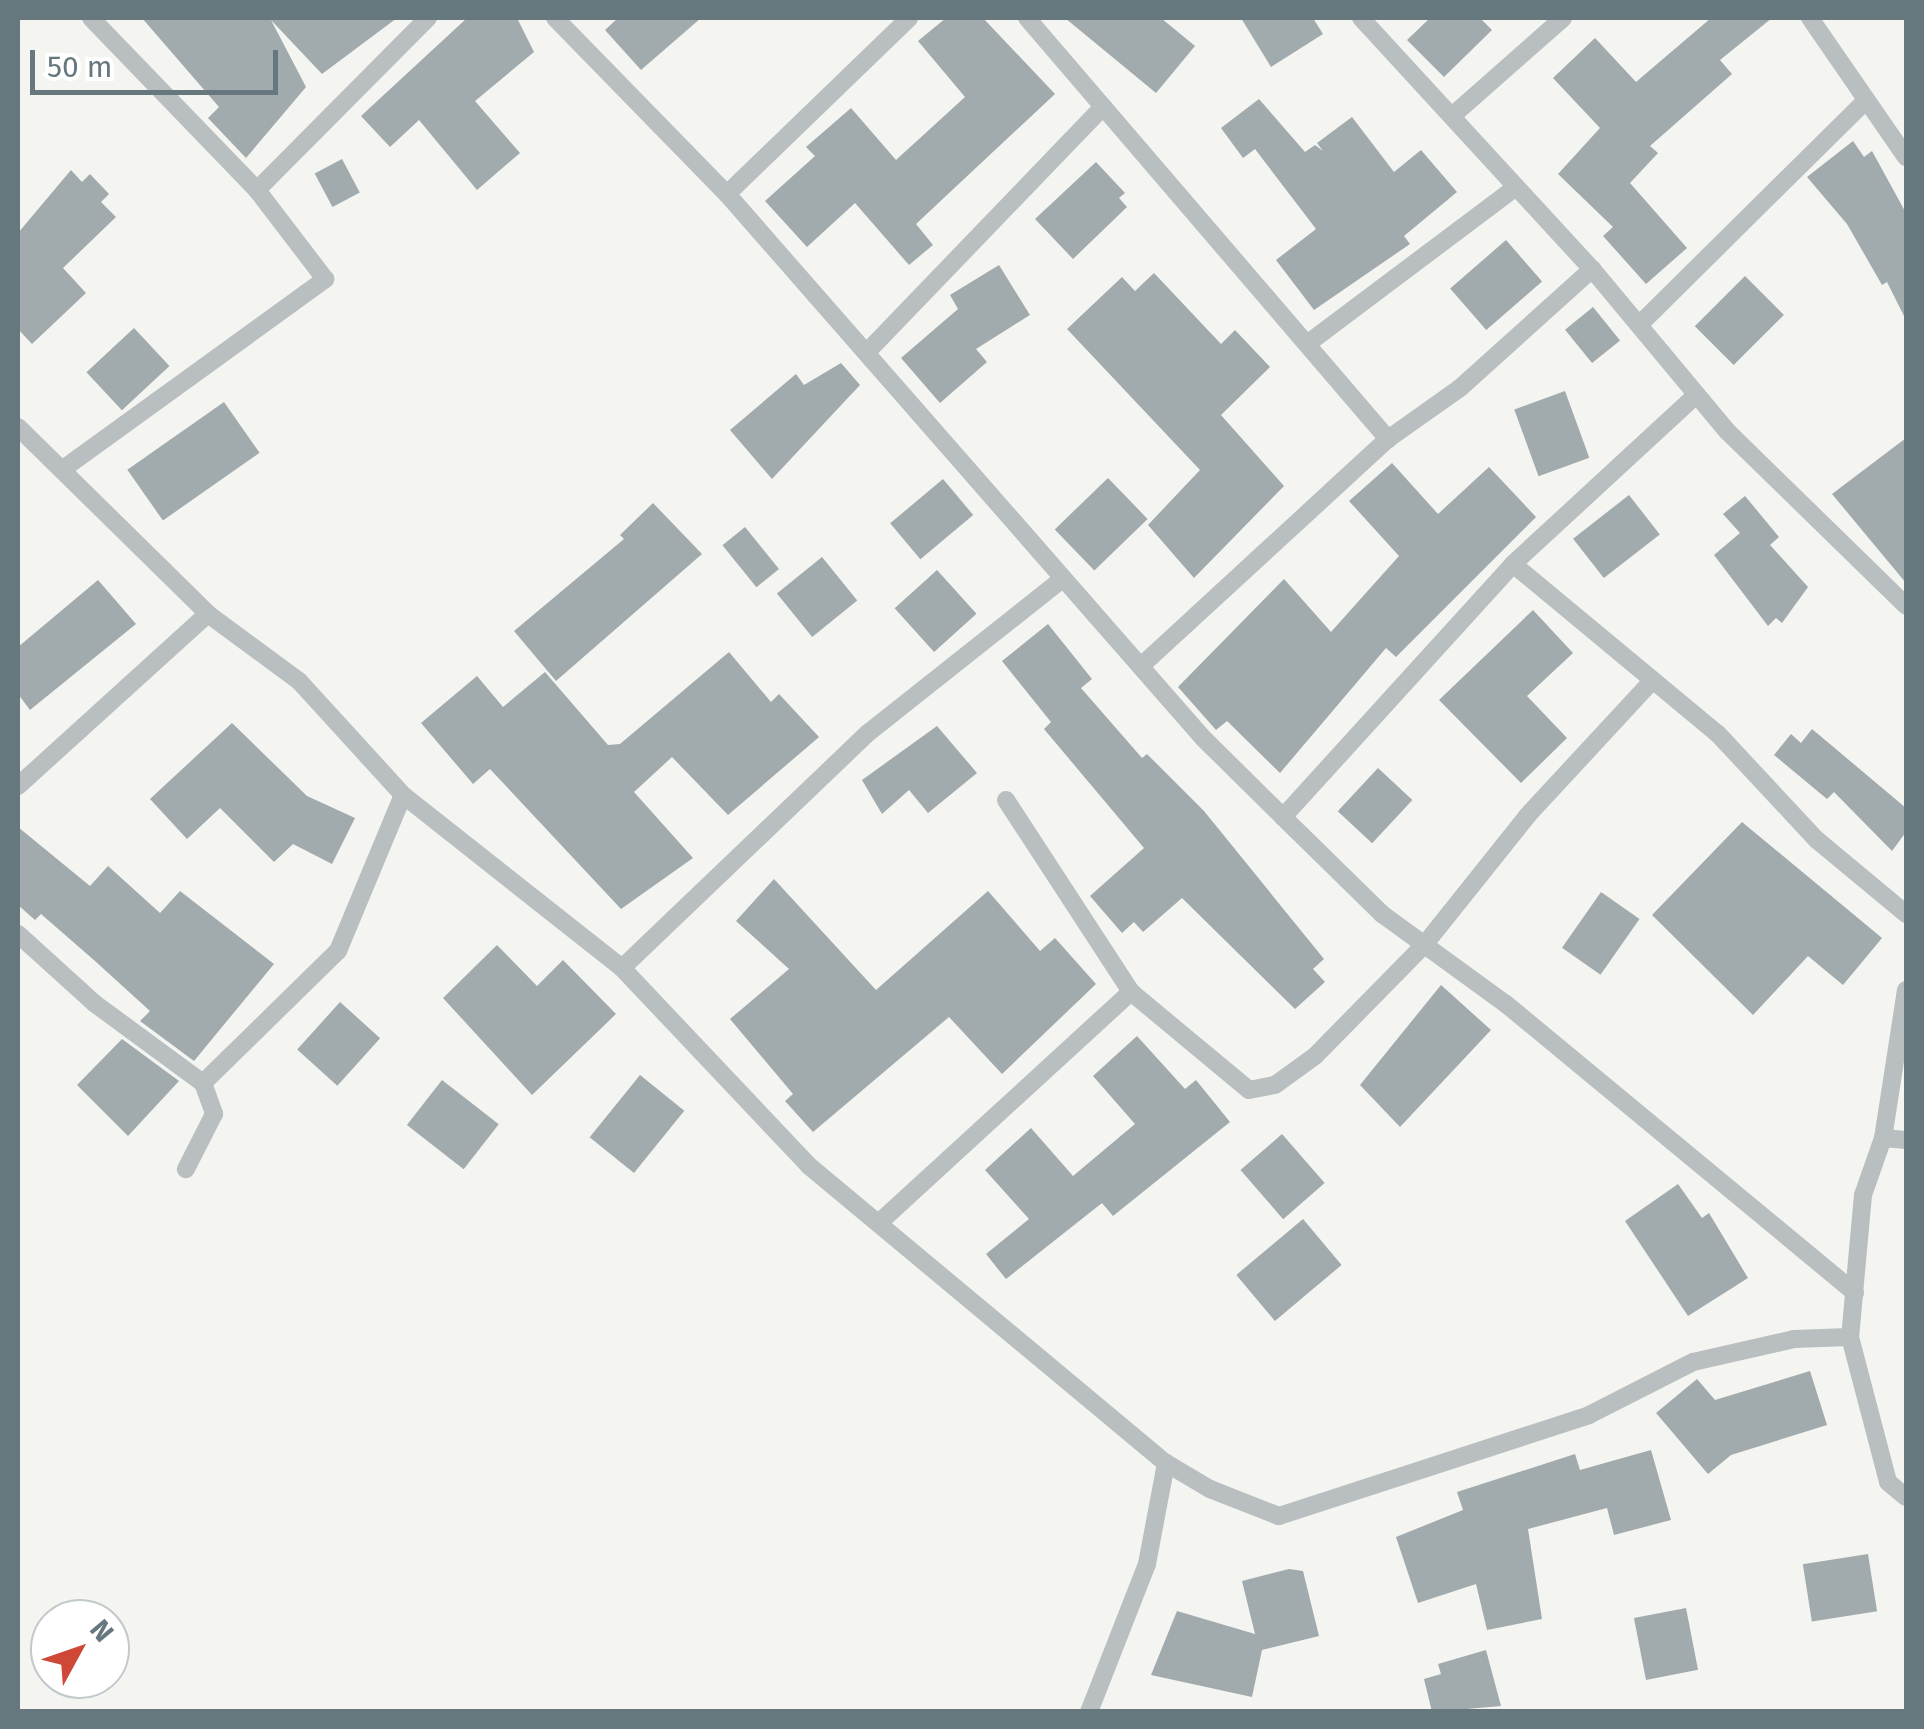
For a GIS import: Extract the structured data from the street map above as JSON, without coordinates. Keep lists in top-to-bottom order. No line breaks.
{"scale_bar":"50 m","north":"top right"}
